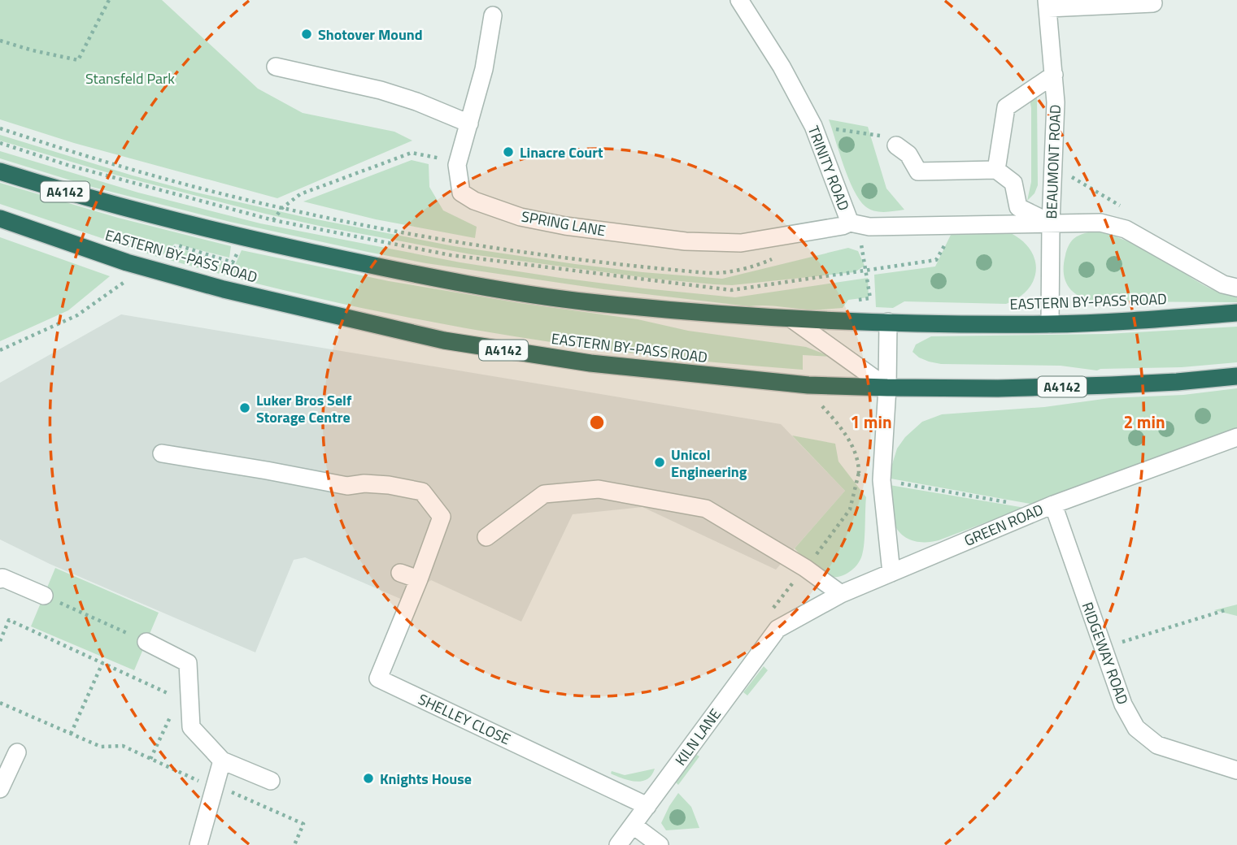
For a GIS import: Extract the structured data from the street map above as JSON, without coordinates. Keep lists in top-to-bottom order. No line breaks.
{"streets":{"highway":["A4142","EASTERN BY-PASS ROAD"],"street":["BEAUMONT ROAD","TRINITY ROAD","SPRING LANE","GREEN ROAD","RIDGEWAY ROAD","SHELLEY CLOSE","KILN LANE"]},"crossings":[["BEAUMONT ROAD","TRINITY ROAD"],["BEAUMONT ROAD","EASTERN BY-PASS ROAD"],["TRINITY ROAD","SPRING LANE"],["GREEN ROAD","RIDGEWAY ROAD"],["GREEN ROAD","KILN LANE"],["SHELLEY CLOSE","KILN LANE"]],"parks":["Stansfeld Park"],"places":["Shotover Mound","Linacre Court","Luker Bros Self Storage Centre","Unicol Engineering","Knights House"],"rings":["1 min","2 min"]}
